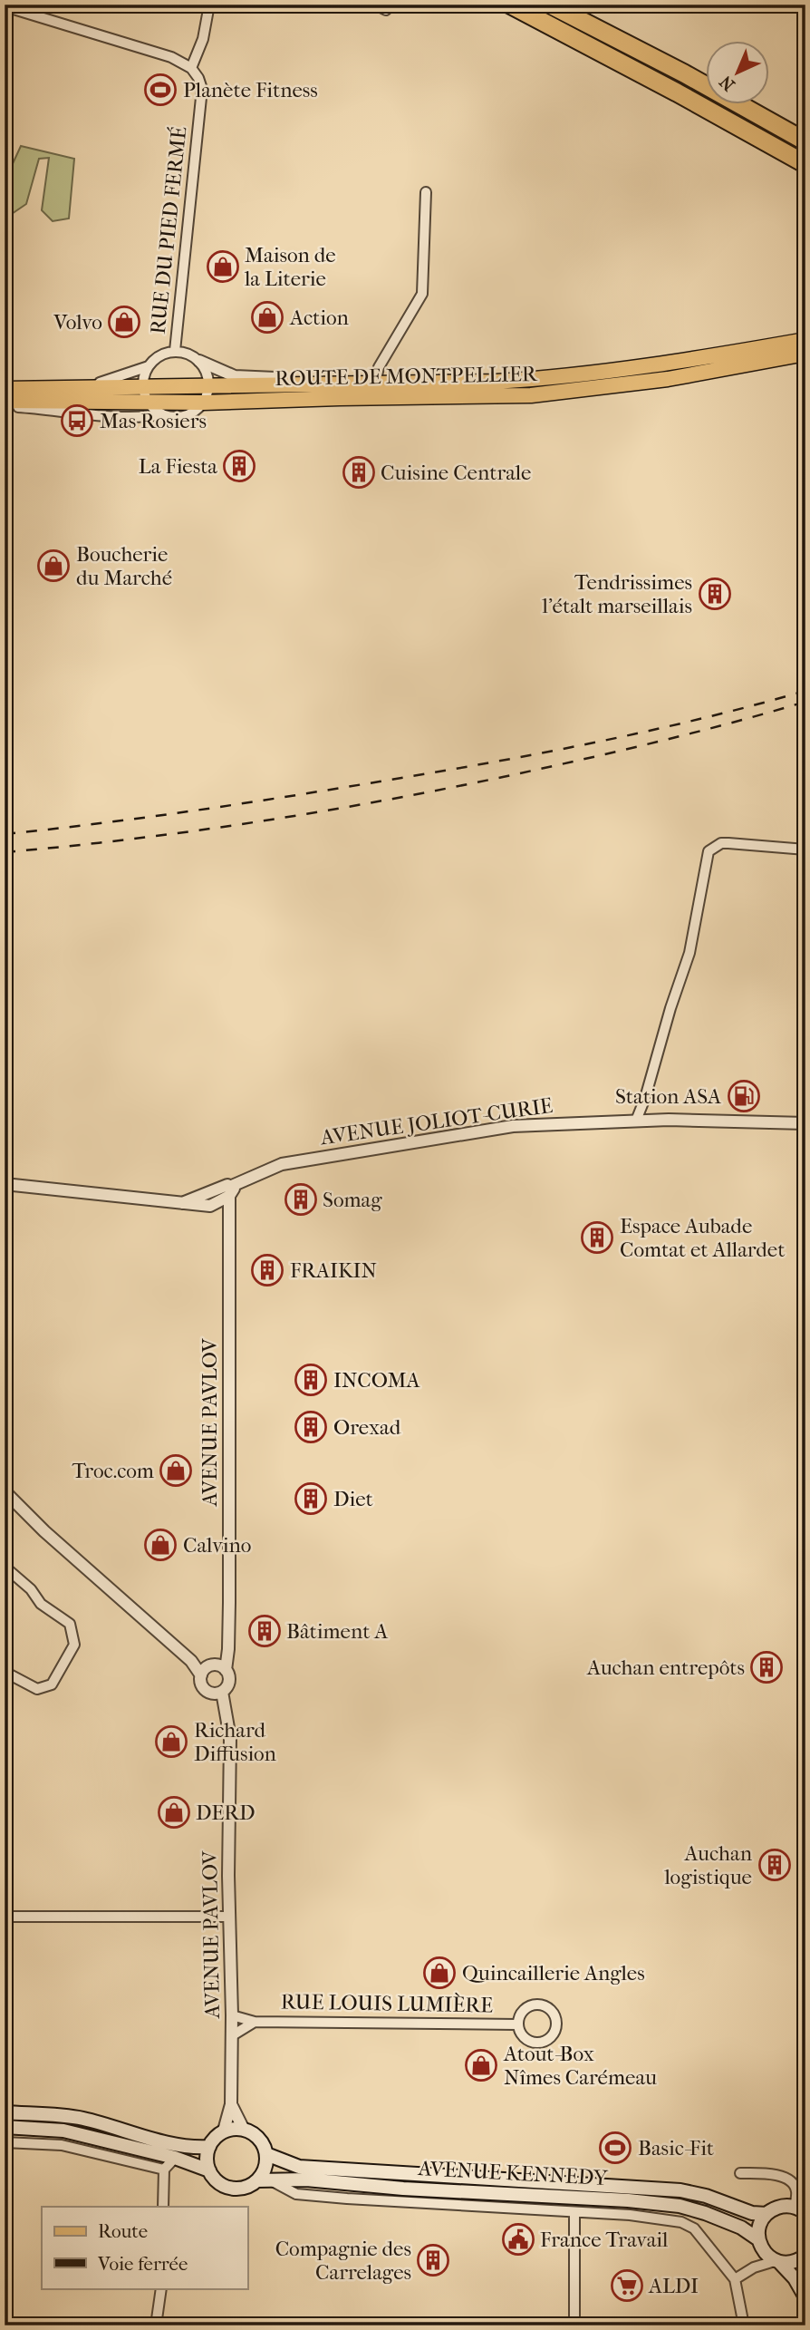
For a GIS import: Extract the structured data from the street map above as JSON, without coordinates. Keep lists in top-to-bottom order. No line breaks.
{"streets":{"main road":["ROUTE DE MONTPELLIER","AVENUE KENNEDY"],"street":["RUE DU PIED FERMÉ","AVENUE JOLIOT-CURIE","AVENUE PAVLOV","RUE LOUIS LUMIÈRE"]},"crossings":[["AVENUE JOLIOT-CURIE","AVENUE PAVLOV"],["AVENUE PAVLOV","RUE LOUIS LUMIÈRE"],["AVENUE PAVLOV","AVENUE KENNEDY"]],"places":{"sports":["Planète Fitness","Basic-Fit"],"shop":["Maison de la Literie","Action","Volvo","Boucherie du Marché","Troc.com","Calvino","Richard Diffusion","DERD","Quincaillerie Angles","Atout-Box Nîmes Carémeau"],"bus stop":["Mas Rosiers"],"building":["La Fiesta","Cuisine Centrale","Tendrissimes l'étalt marseillais","Somag","Espace Aubade Comtat et Allardet","FRAIKIN","INCOMA","Orexad","Diet","Bâtiment A","Auchan entrepôts","Auchan logistique","Compagnie des Carrelages"],"fuel station":["Station ASA"],"public building":["France Travail"],"supermarket":["ALDI"]},"legend":["Route","Voie ferrée"],"north":"bottom left"}
